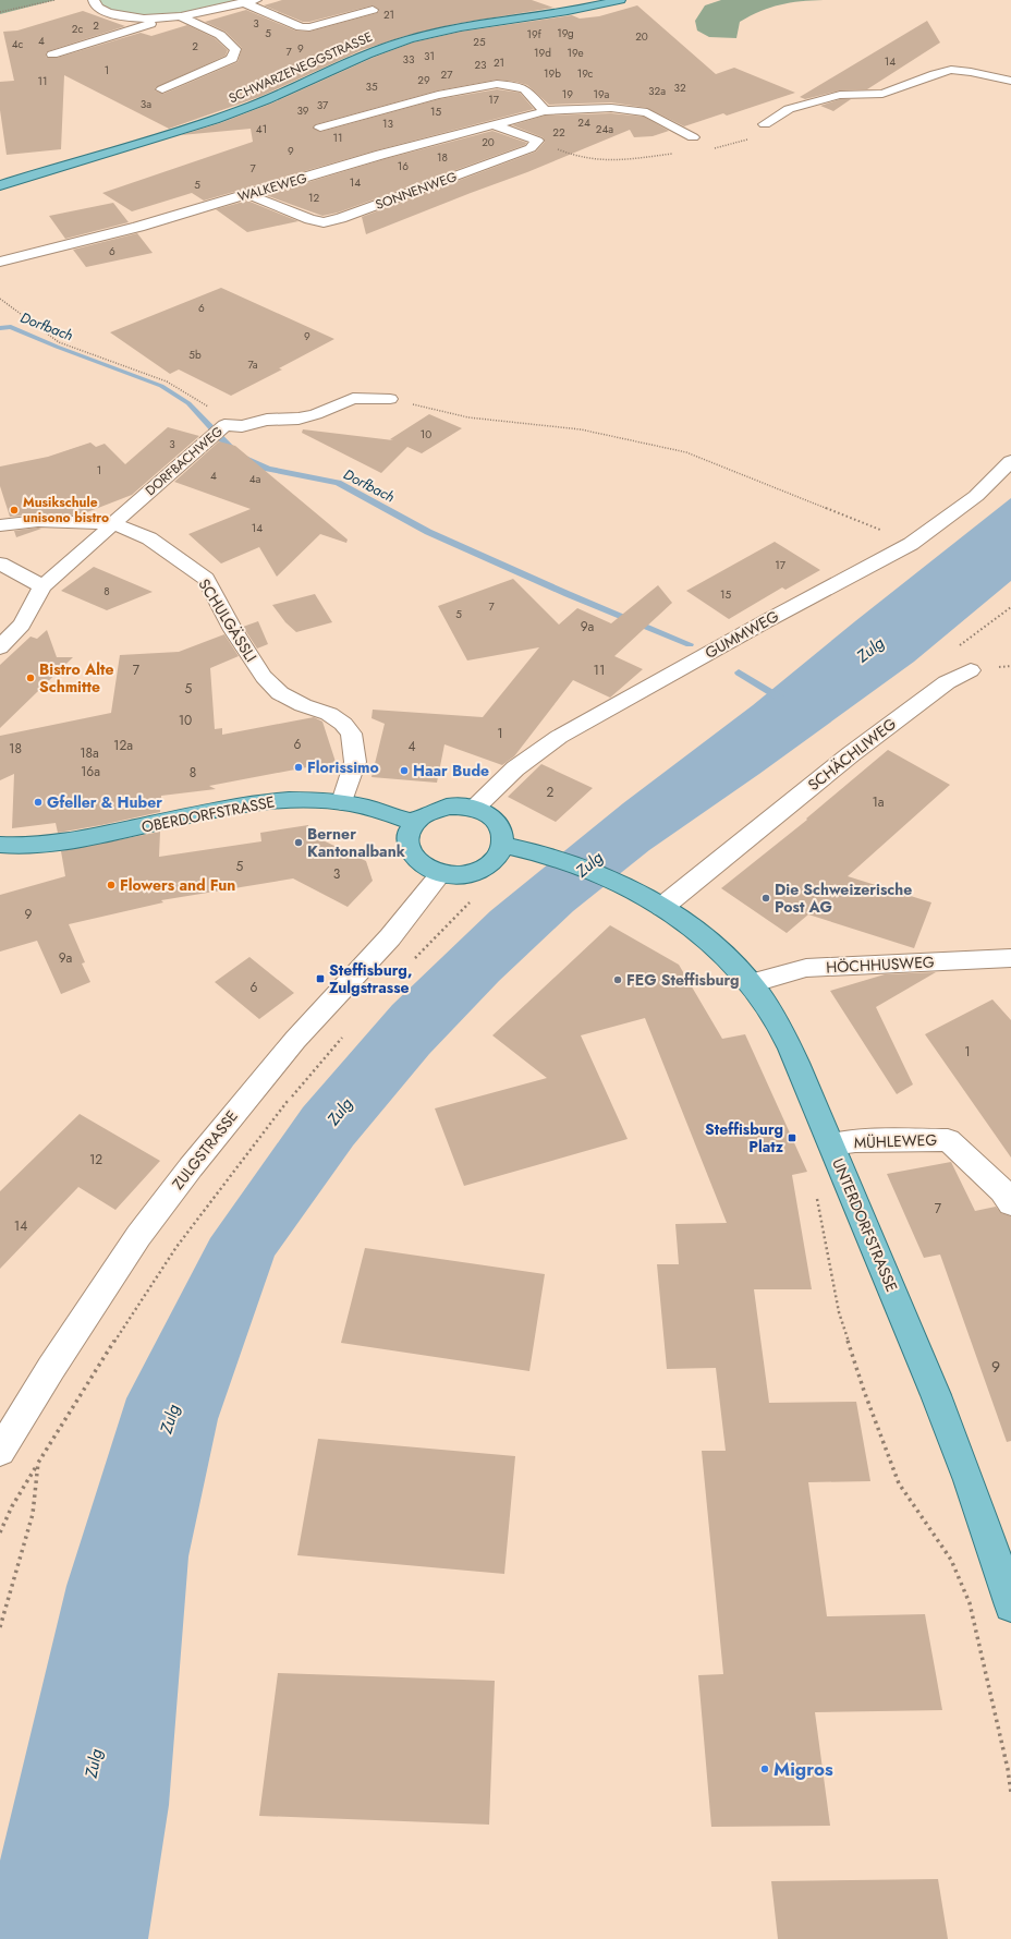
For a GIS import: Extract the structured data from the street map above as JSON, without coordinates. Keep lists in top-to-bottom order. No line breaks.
{"streets":{"main road":["SCHWARZENEGGSTRASSE","OBERDORFSTRASSE","UNTERDORFSTRASSE"],"street":["WALKEWEG","SONNENWEG","DORFBACHWEG","SCHULGÄSSLI","GUMMWEG","SCHÄCHLIWEG","HÖCHHUSWEG","MÜHLEWEG","ZULGSTRASSE"]},"crossings":[["WALKEWEG","SONNENWEG"],["DORFBACHWEG","SCHULGÄSSLI"],["SCHULGÄSSLI","OBERDORFSTRASSE"],["GUMMWEG","OBERDORFSTRASSE"],["GUMMWEG","ZULGSTRASSE"],["GUMMWEG","UNTERDORFSTRASSE"],["SCHÄCHLIWEG","UNTERDORFSTRASSE"],["OBERDORFSTRASSE","ZULGSTRASSE"],["OBERDORFSTRASSE","UNTERDORFSTRASSE"],["HÖCHHUSWEG","UNTERDORFSTRASSE"],["MÜHLEWEG","UNTERDORFSTRASSE"],["ZULGSTRASSE","UNTERDORFSTRASSE"]],"water":["Dorfbach","Zulg"],"places":{"other":["Musikschule unisono bistro","Bistro Alte Schmitte","Florissimo","Haar Bude","Gfeller & Huber","Berner Kantonalbank","Flowers and Fun","Die Schweizerische Post AG","FEG Steffisburg","Migros"],"transit":["Steffisburg, Zulgstrasse","Steffisburg Platz"]},"house_numbers":["21","3","2","2c","5","19g","19f","20","4","25","4c","2","9","7","19d","19e","31","33","14","21","23","1","19b","19c","27","29","11","35","32","32a","19","19a","17","3a","37","39","15","24","13","41","24a","22","11","20","9","18","16","7","14","5","12","6","6","9","5b","7a","10","3","1","4","4a","14","17","8","15","7","5","9a","7","11","5","10","1","6","12a","4","18","18a","16a","8","2","1a","5","3","9","9a","6","1","12","7","14","9"]}
